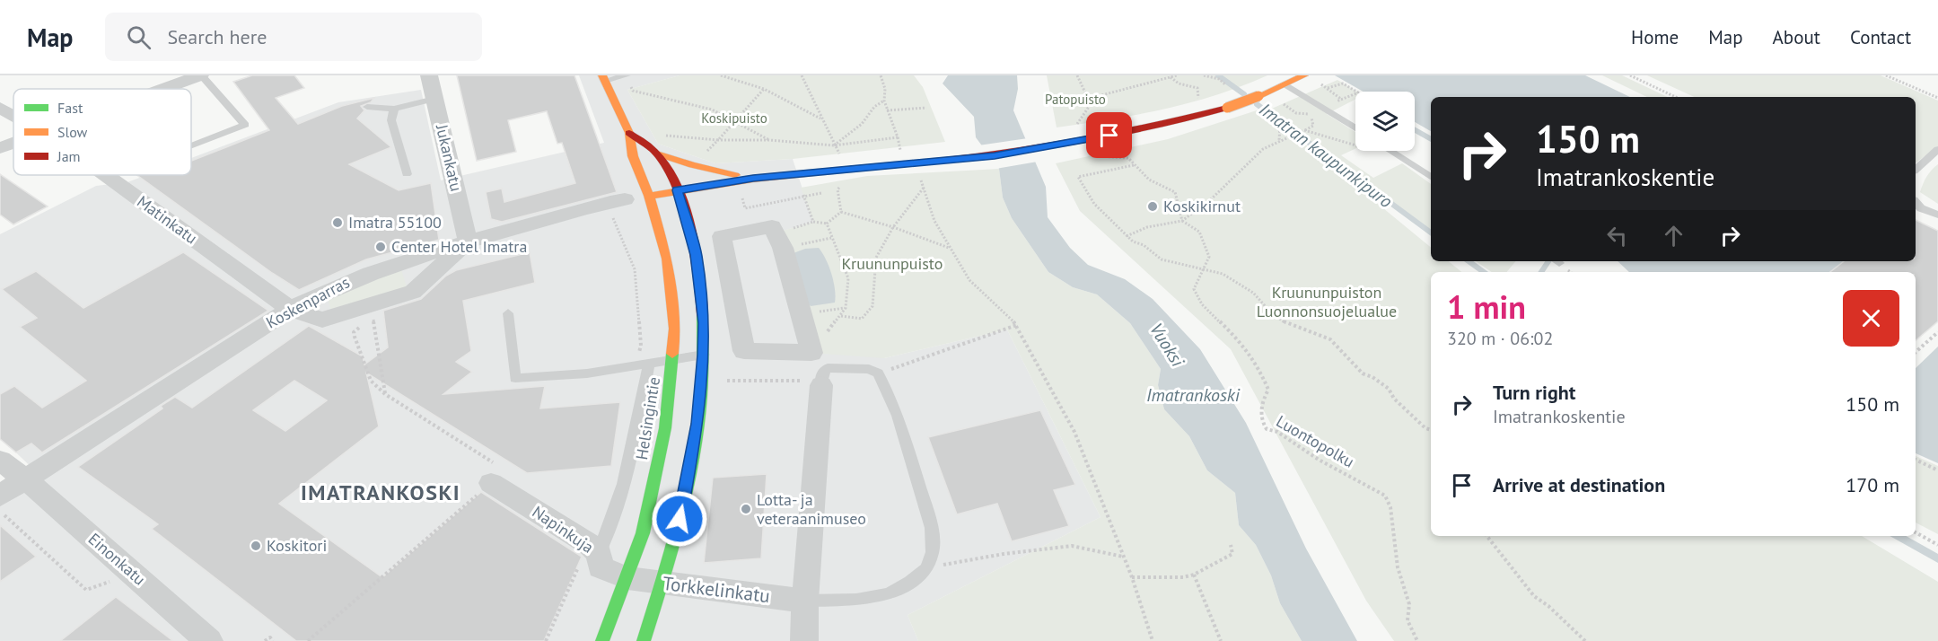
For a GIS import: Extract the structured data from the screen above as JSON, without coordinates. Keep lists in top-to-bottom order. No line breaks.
{"streets":{"main road":["Helsingintie"],"street":["Jukankatu","Matinkatu","Koskenparras","Napinkuja","Einonkatu","Torkkelinkatu"],"path":["Luontopolku"]},"crossings":[["Jukankatu","Matinkatu"],["Jukankatu","Koskenparras"],["Matinkatu","Koskenparras"],["Koskenparras","Einonkatu"],["Helsingintie","Napinkuja"],["Helsingintie","Torkkelinkatu"],["Napinkuja","Torkkelinkatu"]],"districts":["IMATRANKOSKI"],"water":["Imatran kaupunkipuro","Vuoksi","Imatrankoski"],"parks":["Patopuisto","Koskipuisto","Kruununpuisto","Kruununpuiston Luonnonsuojelualue"],"places":["Koskikirnut","Imatra 55100","Center Hotel Imatra","Lotta- ja veteraanimuseo","Koskitori"],"legend":["Fast","Slow","Jam"],"page":{"header":"Map","search":"Search here","nav":["Home","Map","About","Contact"],"turn":["150 m","Imatrankoskentie"],"heading":["1 min","320 m · 06:02"],"list":[{"name":"Turn right","note":"Imatrankoskentie","value":"150 m"},{"name":"Arrive at destination","value":"170 m"}]}}
